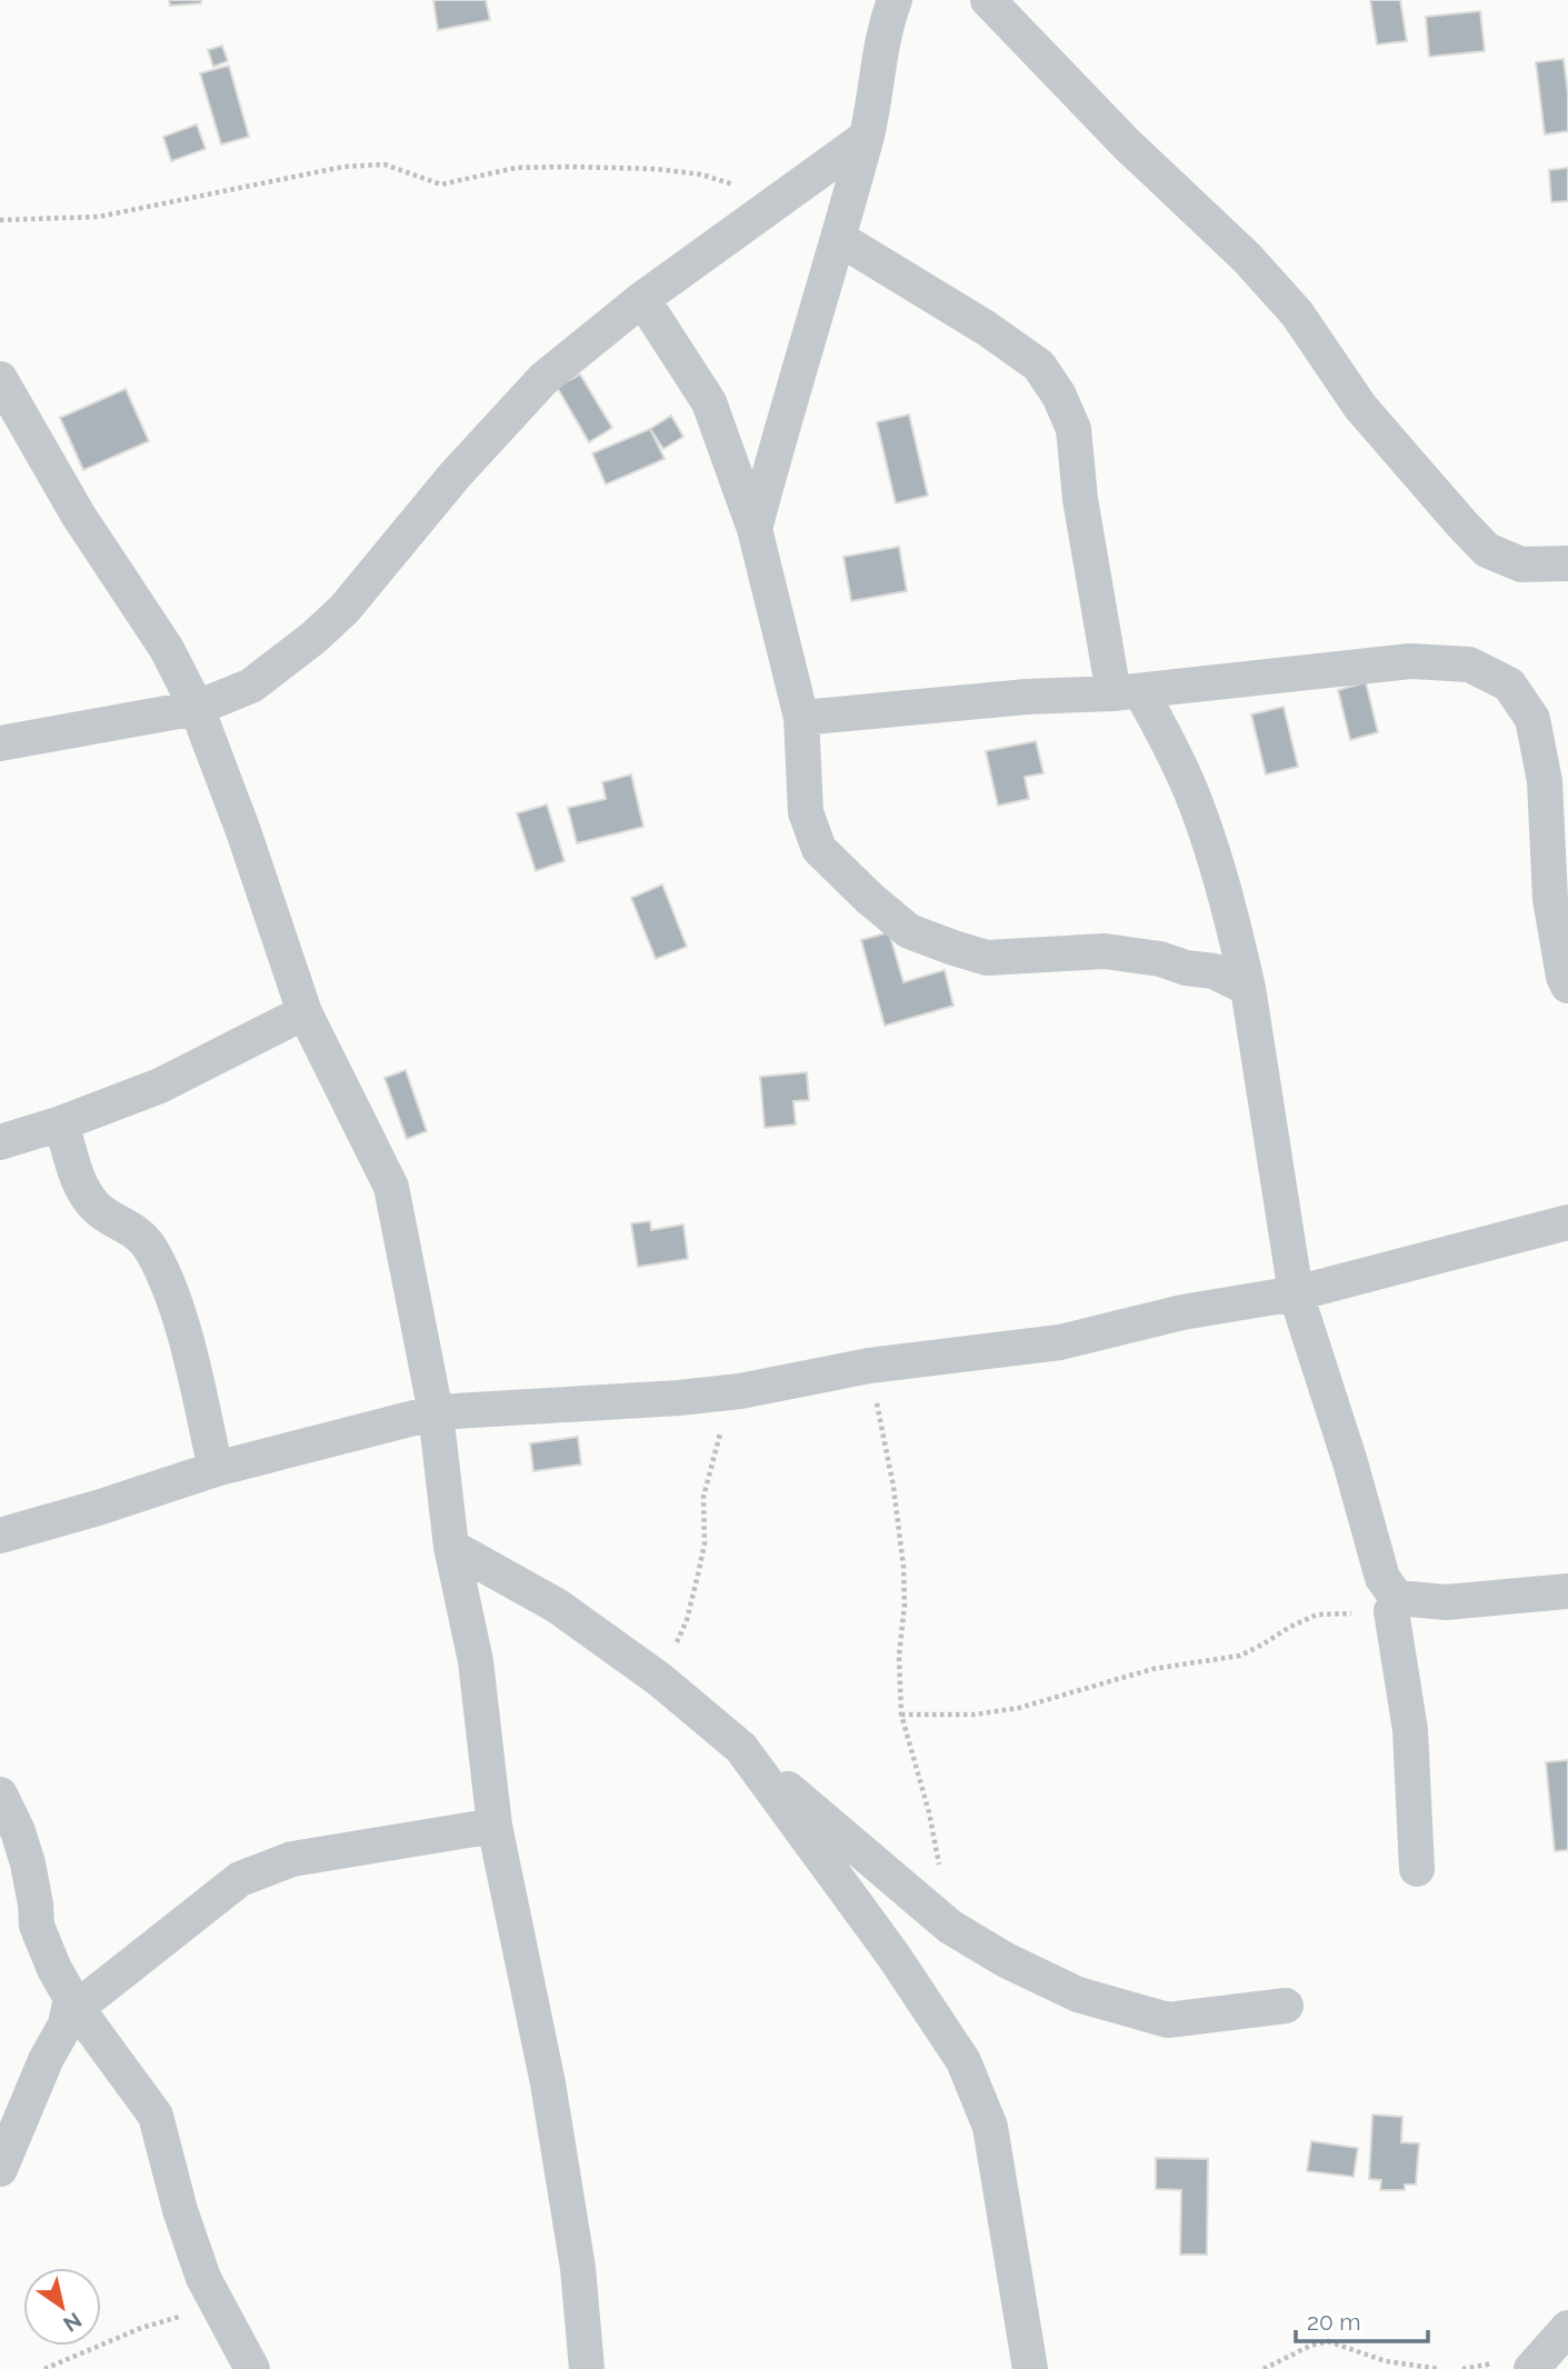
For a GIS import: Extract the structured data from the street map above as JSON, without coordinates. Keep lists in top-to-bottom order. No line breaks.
{"scale_bar":"20 m","north":"bottom right"}
